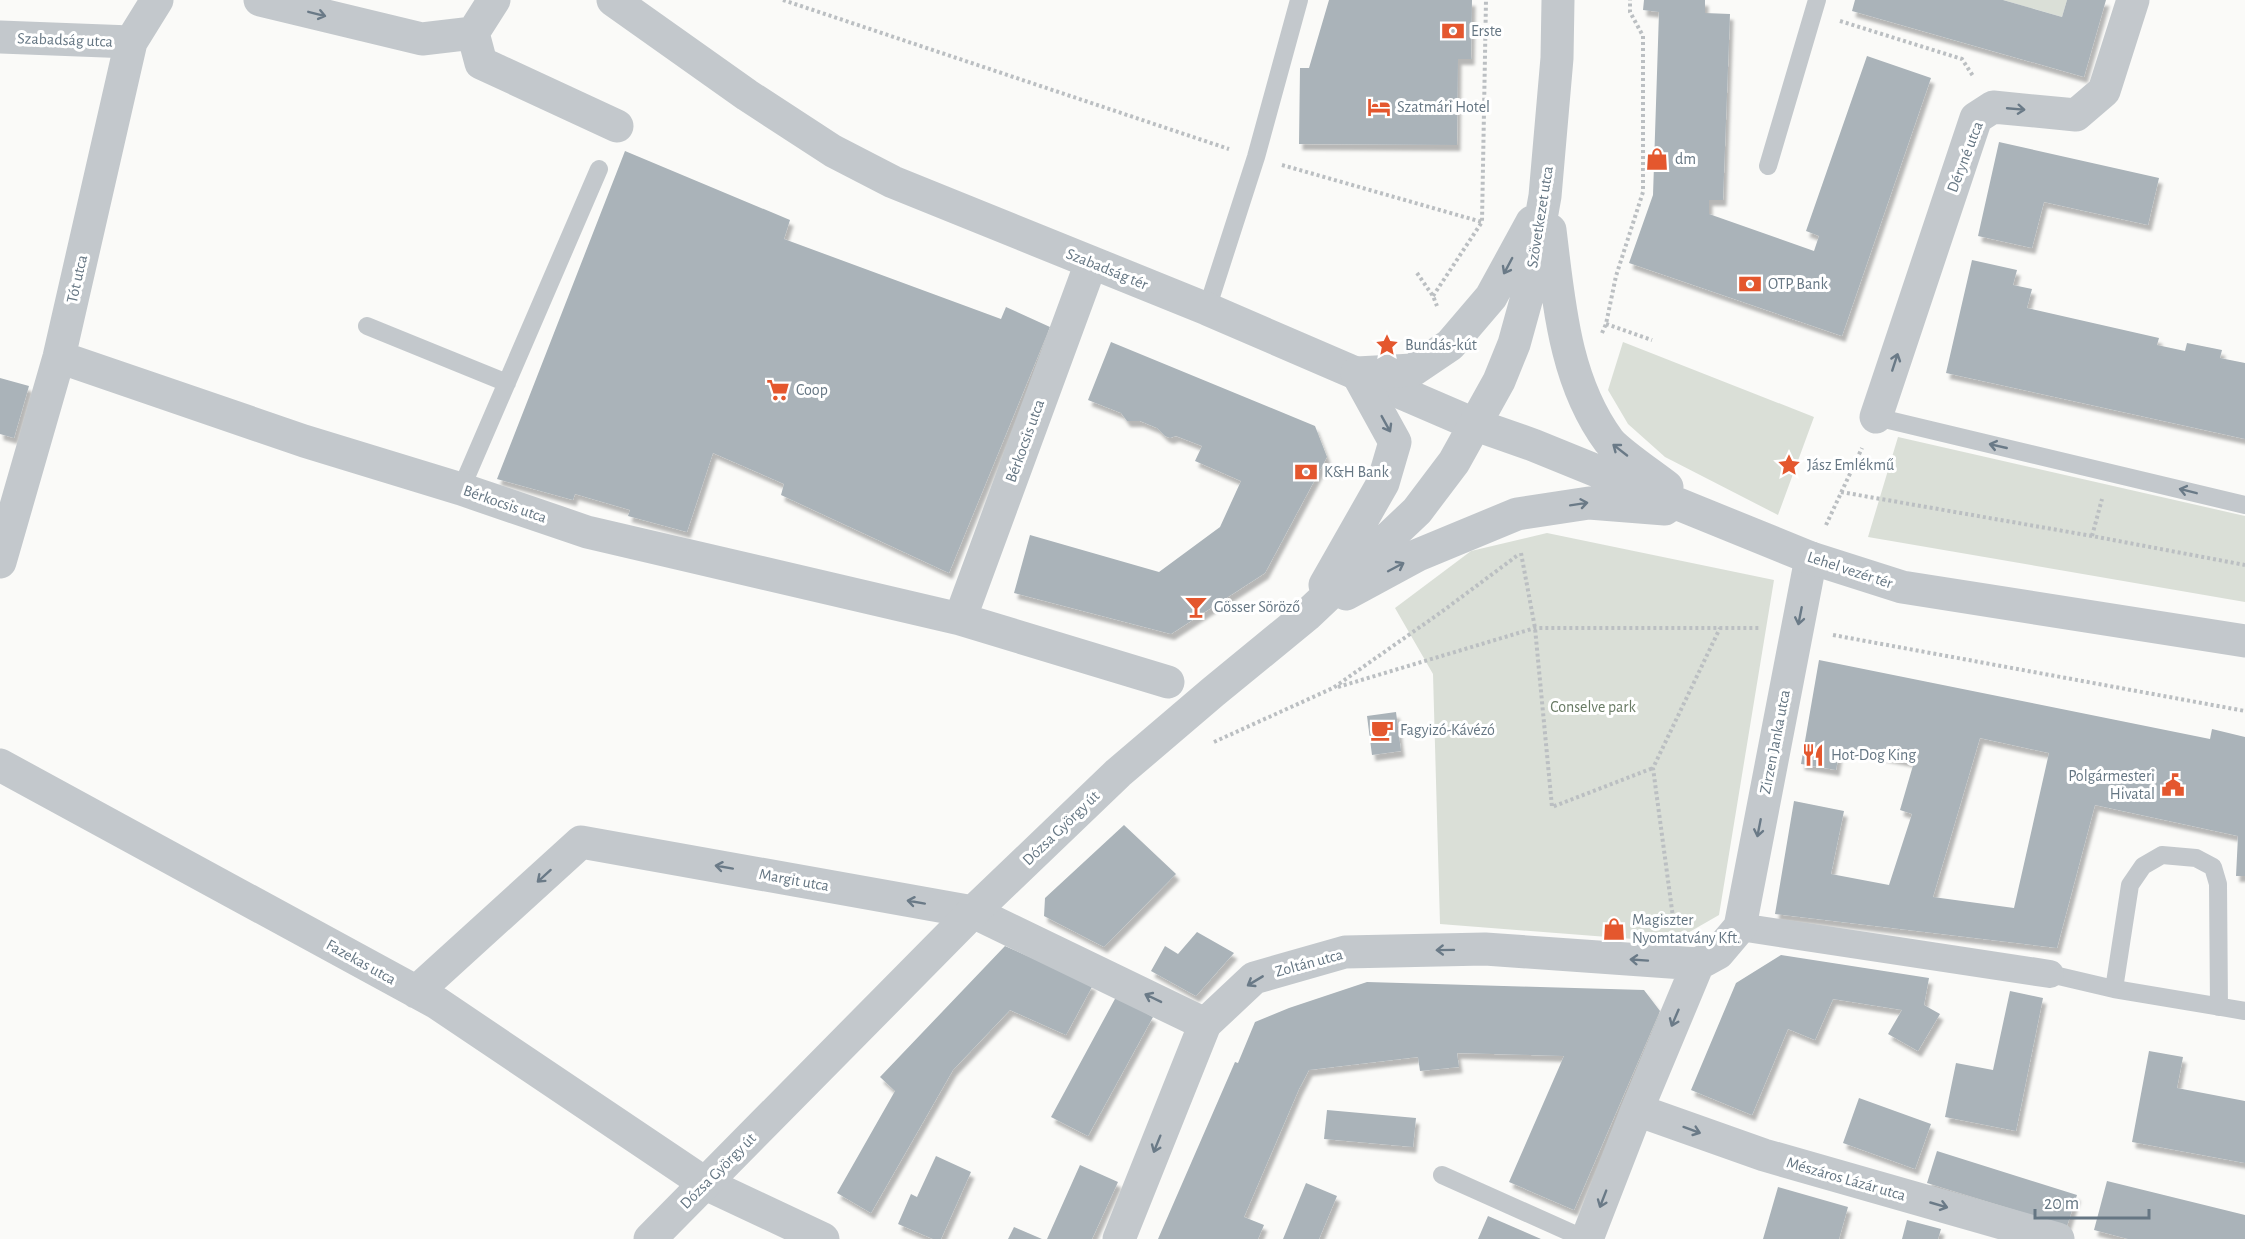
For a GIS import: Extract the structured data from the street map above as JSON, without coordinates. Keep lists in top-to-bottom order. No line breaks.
{"streets":{"street":["Szabadság utca","Déryné utca","Szövetkezet utca","Szabadság tér","Tót utca","Bérkocsis utca","Lehel vezér tér","Zirzen Janka utca","Dózsa György út","Margit utca","Fazekas utca","Zoltán utca","Mészáros Lázár utca"]},"crossings":[["Szabadság utca","Tót utca"],["Szövetkezet utca","Szabadság tér"],["Szövetkezet utca","Lehel vezér tér"],["Szövetkezet utca","Dózsa György út"],["Szabadság tér","Bérkocsis utca"],["Szabadság tér","Lehel vezér tér"],["Szabadság tér","Dózsa György út"],["Tót utca","Bérkocsis utca"],["Lehel vezér tér","Zirzen Janka utca"],["Lehel vezér tér","Dózsa György út"],["Zirzen Janka utca","Zoltán utca"],["Dózsa György út","Margit utca"],["Dózsa György út","Fazekas utca"],["Margit utca","Fazekas utca"],["Margit utca","Zoltán utca"]],"one_way":["Déryné utca","Zirzen Janka utca","Margit utca","Zoltán utca"],"parks":["Conselve park"],"places":{"bank":["Erste","OTP Bank","K&H Bank"],"hotel":["Szatmári Hotel"],"shop":["dm","Magiszter Nyomtatvány Kft."],"place":["Bundás-kút","Jász Emlékmű"],"supermarket":["Coop"],"bar":["Gösser Söröző"],"cafe":["Fagyizó-Kávézó"],"restaurant":["Hot-Dog King"],"public building":["Polgármesteri Hivatal"]},"scale_bar":"20 m"}
